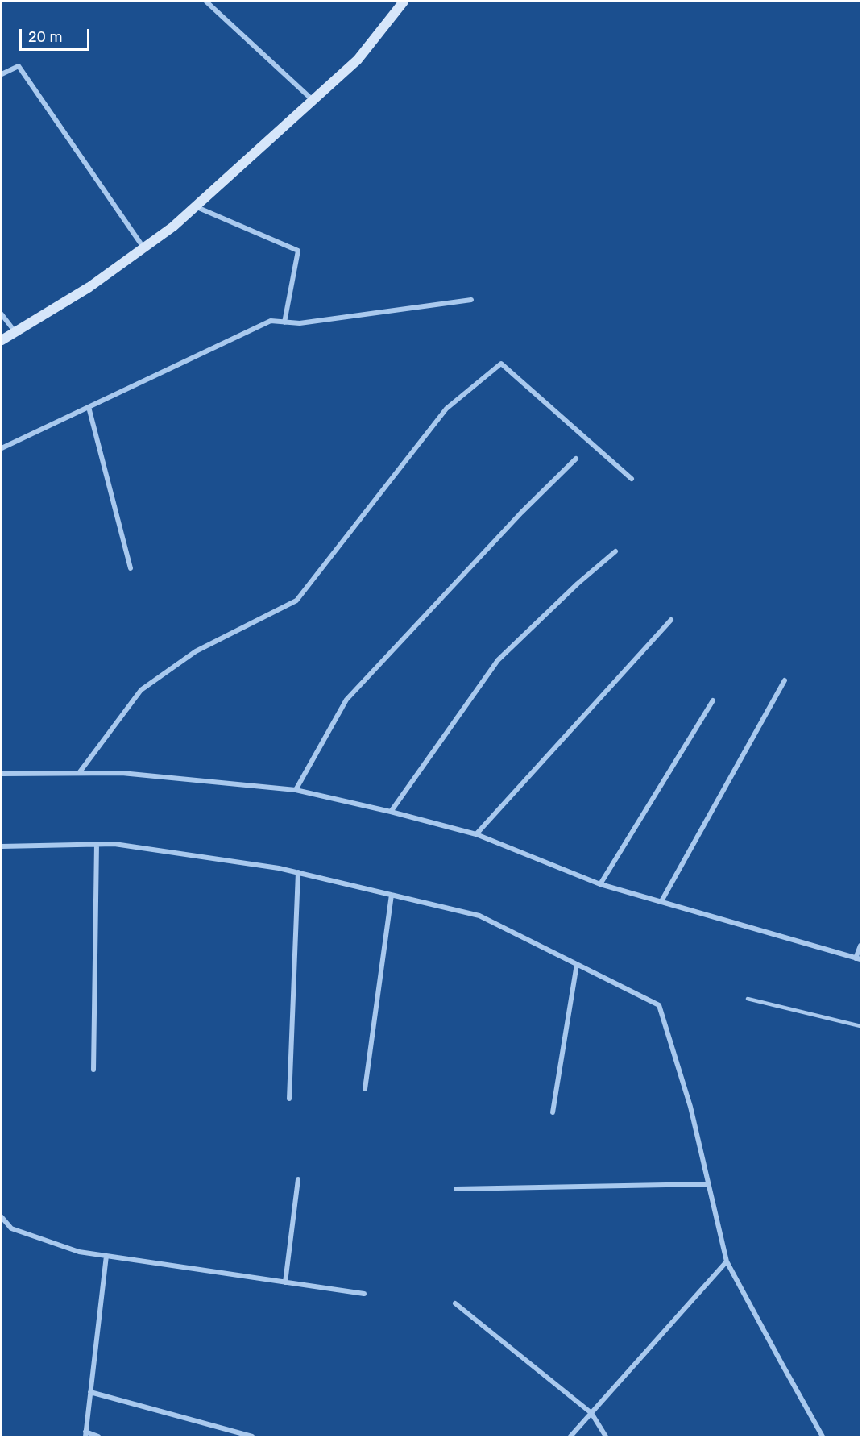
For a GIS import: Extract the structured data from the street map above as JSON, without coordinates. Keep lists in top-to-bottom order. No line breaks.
{"scale_bar":"20 m"}
